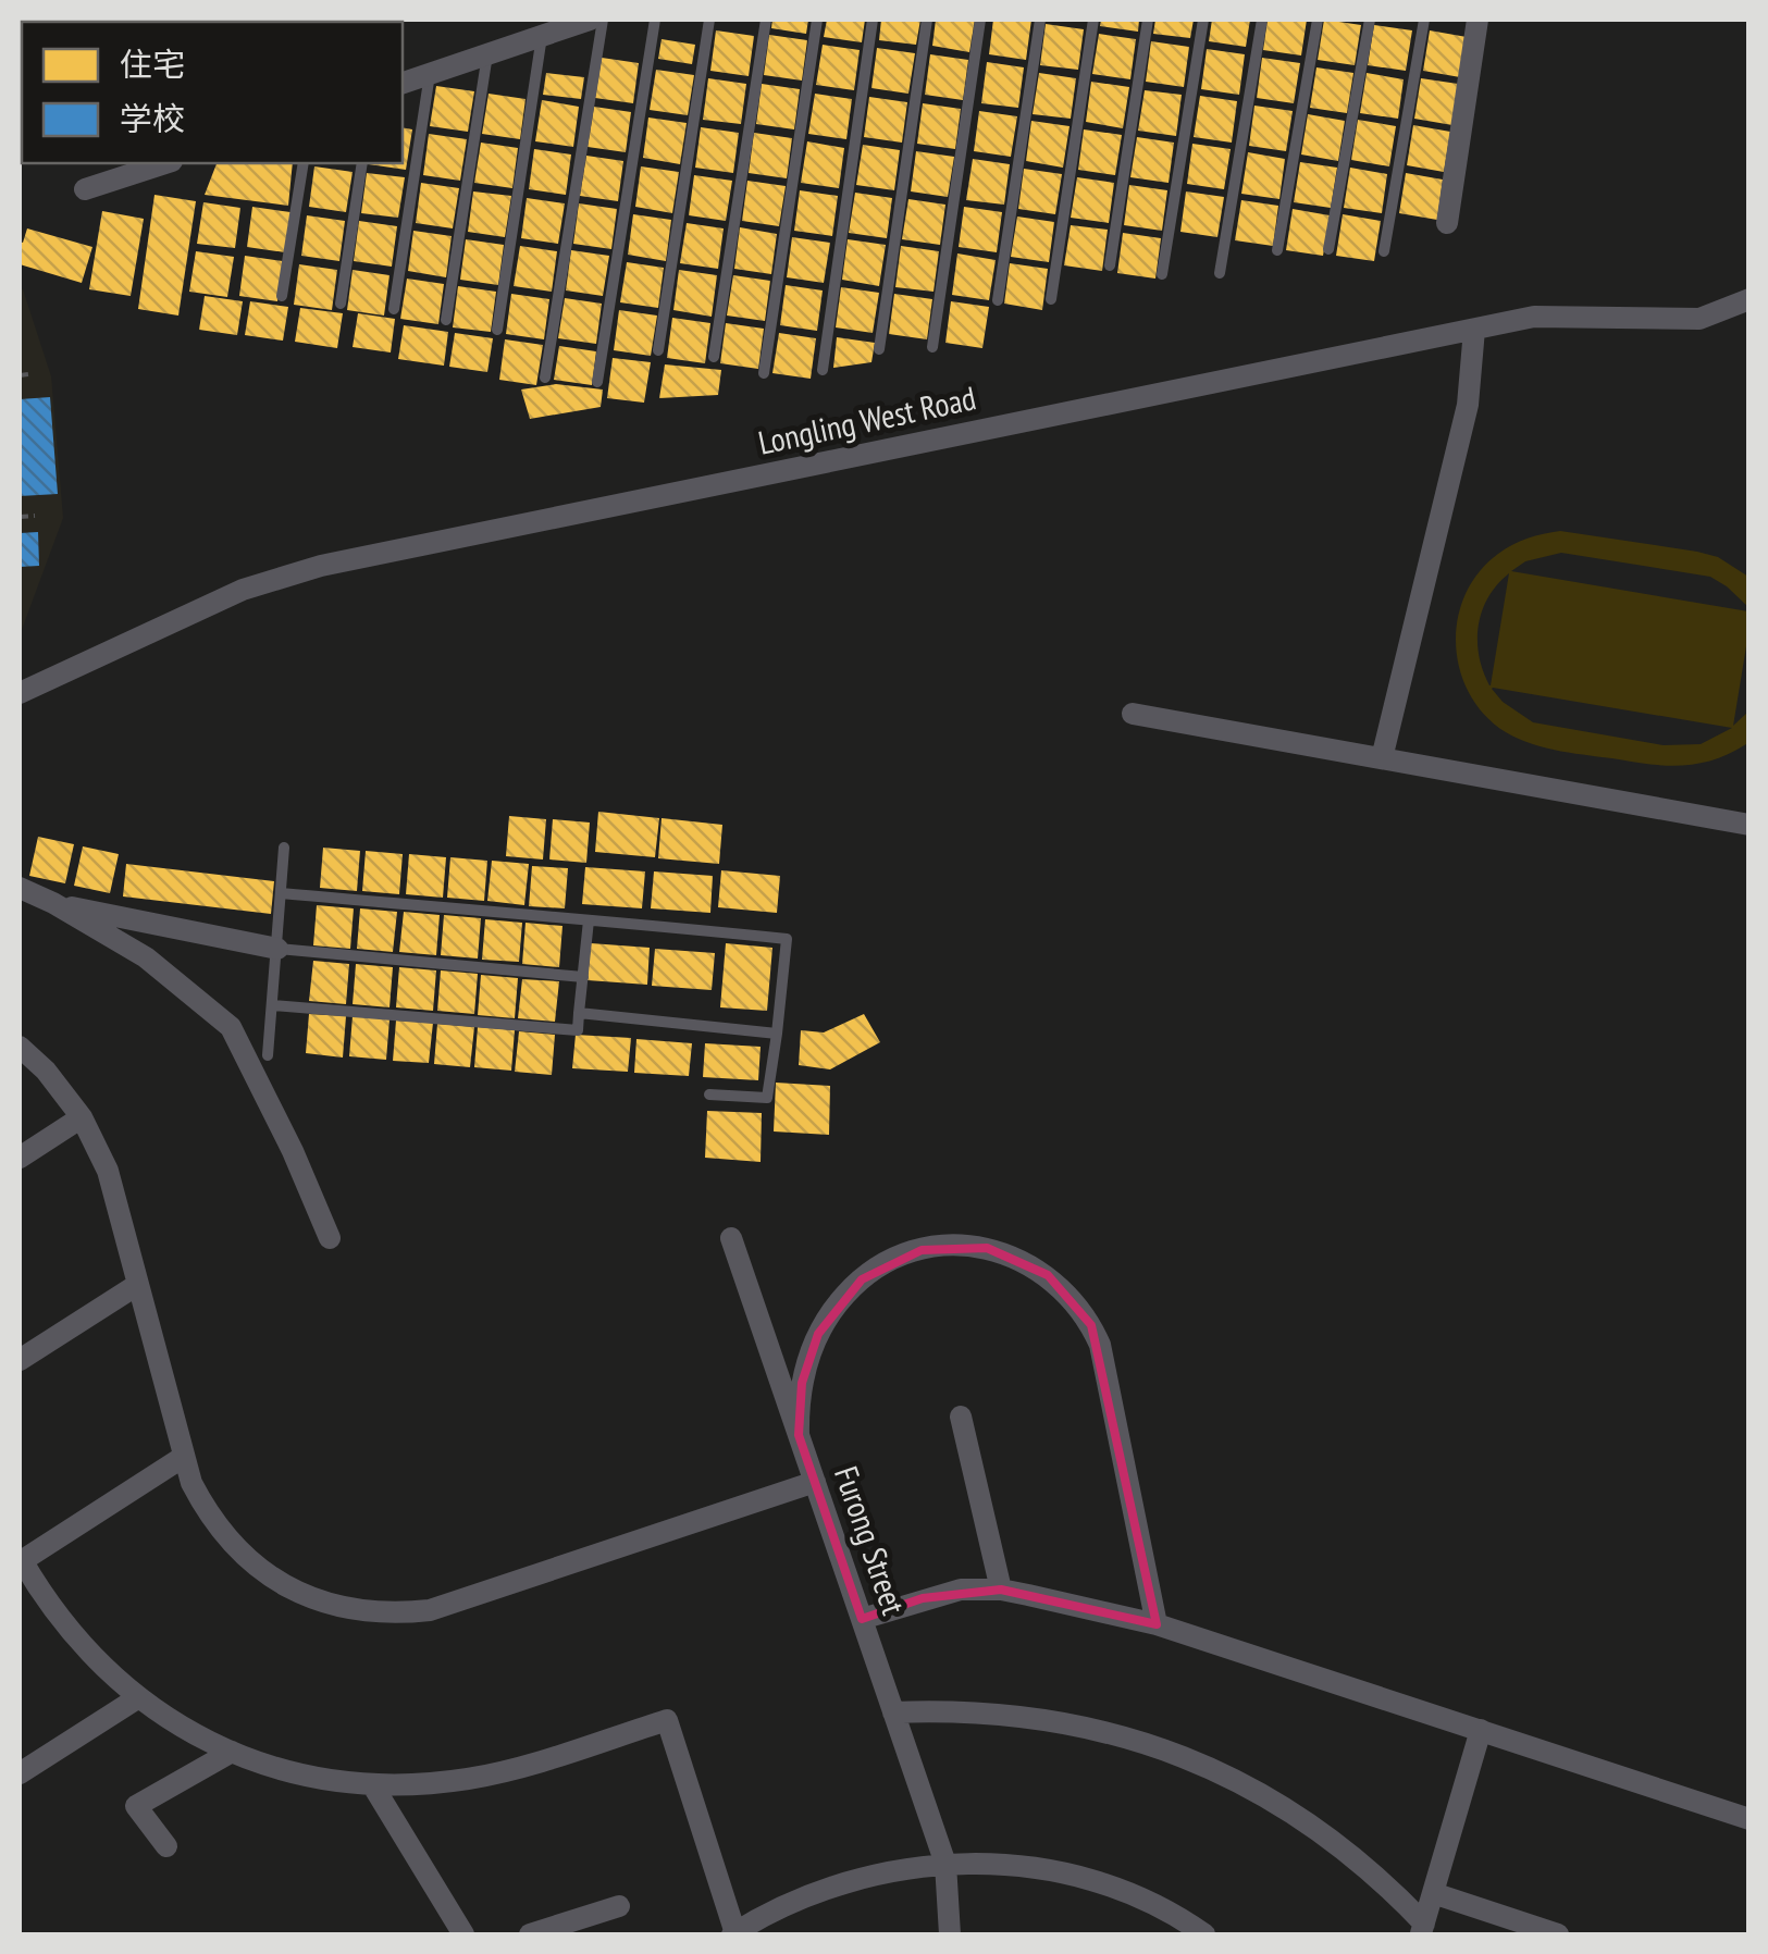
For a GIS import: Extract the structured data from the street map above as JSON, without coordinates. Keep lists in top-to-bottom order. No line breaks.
{"streets":{"street":["Longling West Road","Furong Street"]},"legend":["住宅","学校"]}
